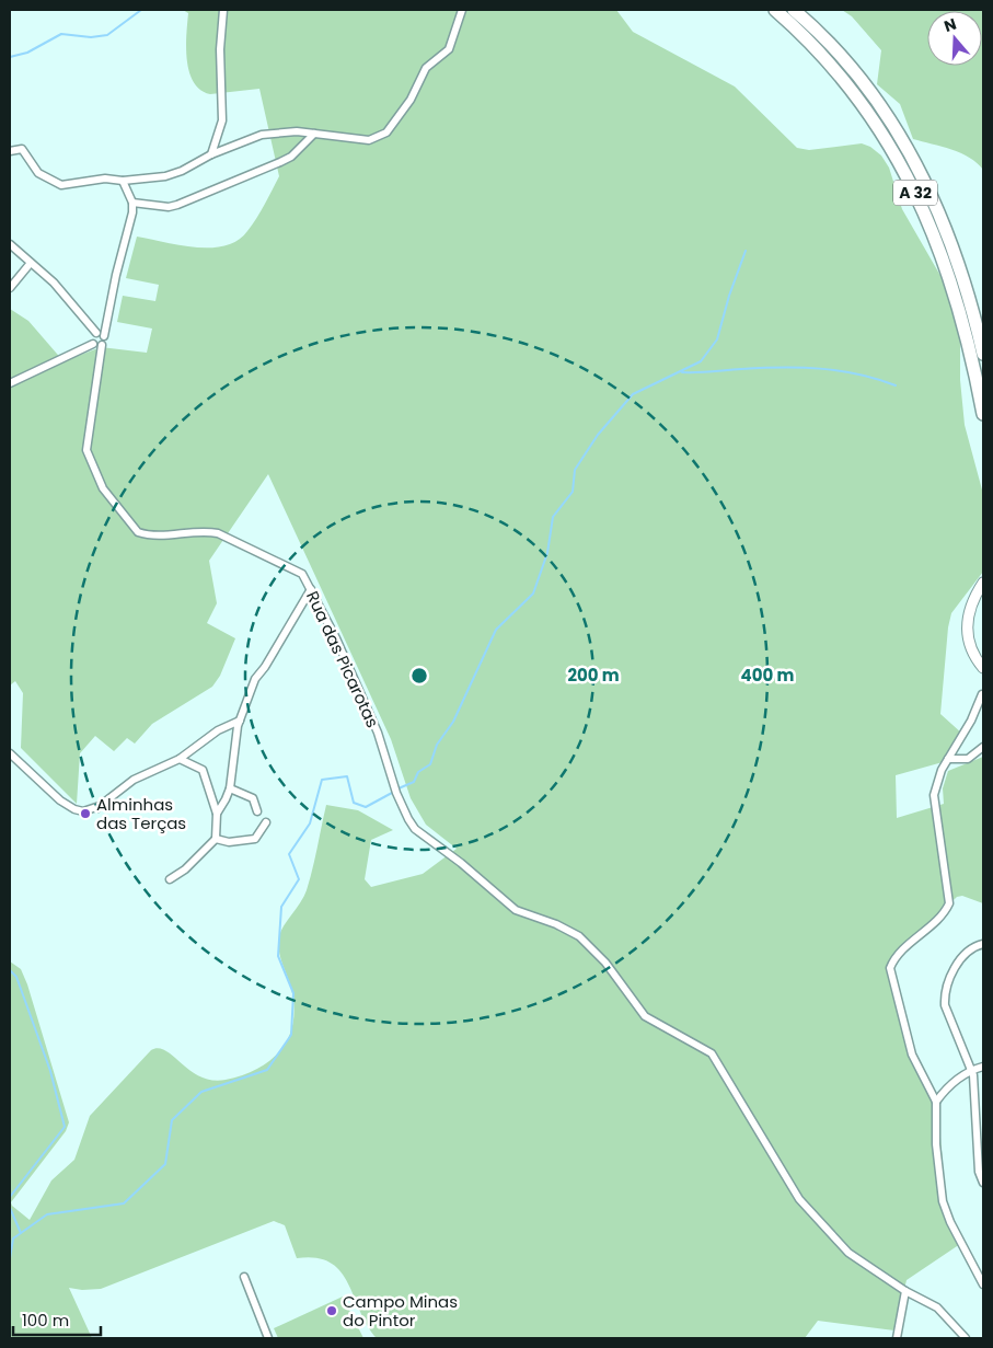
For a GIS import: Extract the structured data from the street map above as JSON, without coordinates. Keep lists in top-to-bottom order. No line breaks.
{"streets":{"highway":["A 32"],"street":["Rua das Picarotas"]},"places":["Alminhas das Terças","Campo Minas do Pintor"],"scale_bar":"100 m","north":"top","rings":["200 m","400 m"]}
